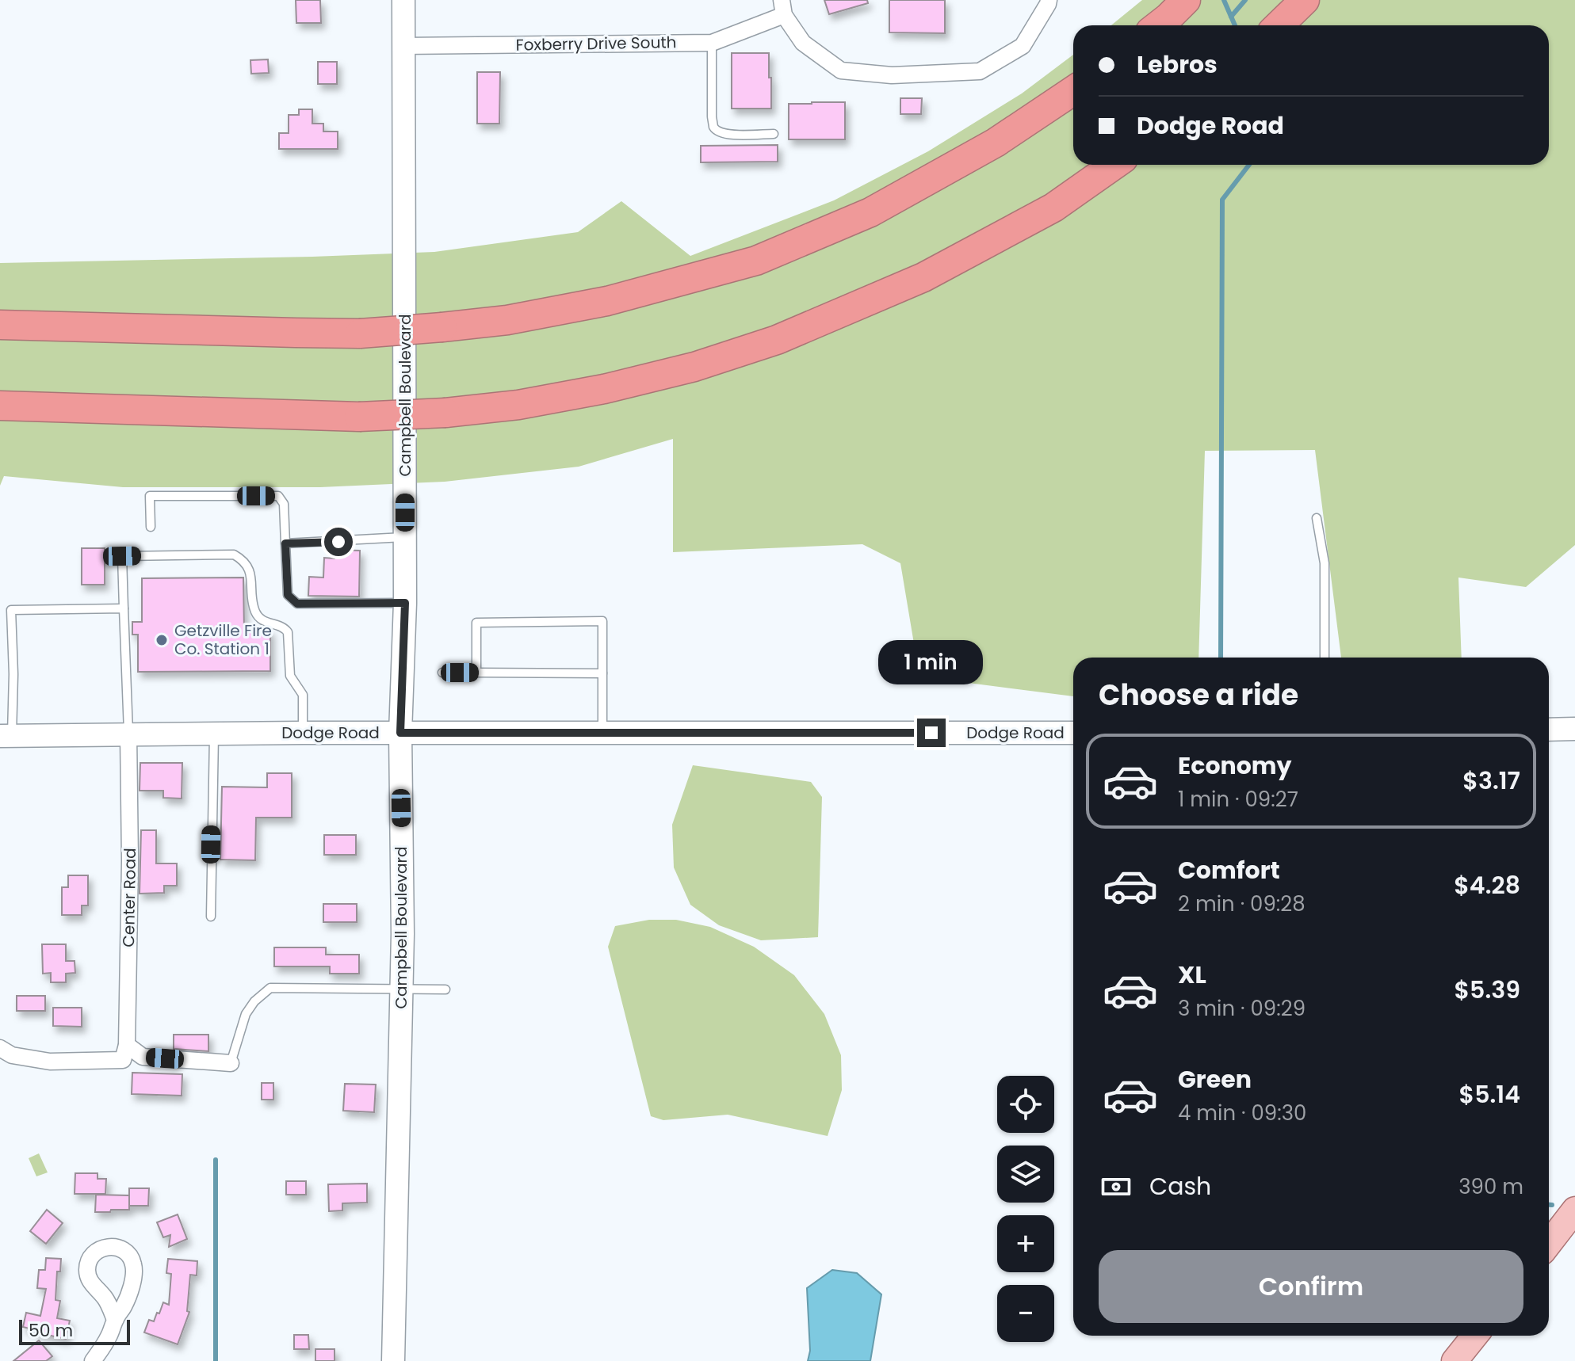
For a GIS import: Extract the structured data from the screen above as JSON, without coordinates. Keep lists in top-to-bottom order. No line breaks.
{"streets":{"main road":["Campbell Boulevard","Dodge Road"],"street":["Foxberry Drive South","Center Road"]},"crossings":[["Foxberry Drive South","Campbell Boulevard"],["Campbell Boulevard","Dodge Road"],["Dodge Road","Center Road"]],"places":["Getzville Fire Co. Station 1"],"scale_bar":"50 m","page":{"banner":["Lebros","Dodge Road"],"bubble":"1 min","heading":"Choose a ride","list":[{"name":"Economy","note":"1 min · 09:27","value":"$3.17"},{"name":"Comfort","note":"2 min · 09:28","value":"$4.28"},{"name":"XL","note":"3 min · 09:29","value":"$5.39"},{"name":"Green","note":"4 min · 09:30","value":"$5.14"}],"map_buttons":["+","−"],"pay":["Cash","390 m"],"buttons":"Confirm","scale":"50 m"}}
